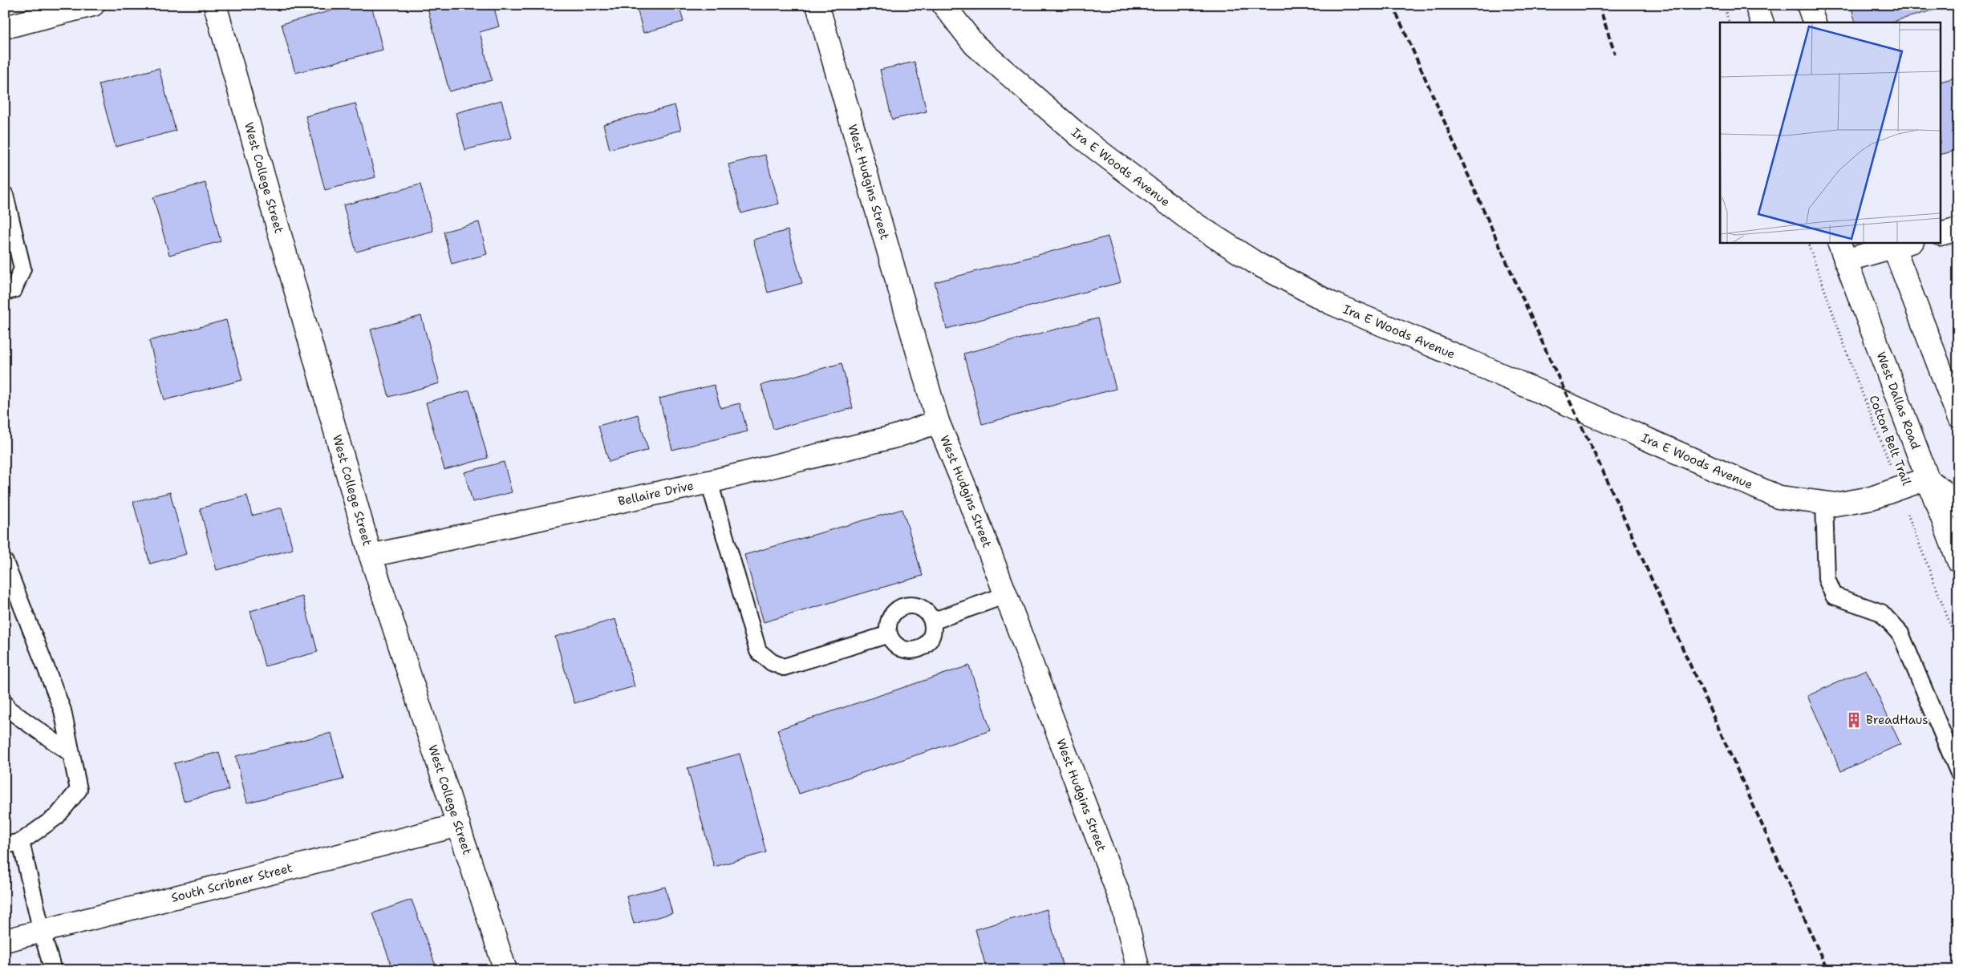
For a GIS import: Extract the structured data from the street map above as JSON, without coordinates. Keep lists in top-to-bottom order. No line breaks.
{"streets":{"street":["Ira E Woods Avenue","West College Street","West Hudgins Street","West Dallas Road","Bellaire Drive","South Scribner Street"],"path":["Cotton Belt Trail"]},"crossings":[["Ira E Woods Avenue","West Dallas Road"],["Ira E Woods Avenue","Cotton Belt Trail"],["West College Street","Bellaire Drive"],["West College Street","South Scribner Street"],["West Hudgins Street","Bellaire Drive"]],"places":{"building":["BreadHaus"]}}
